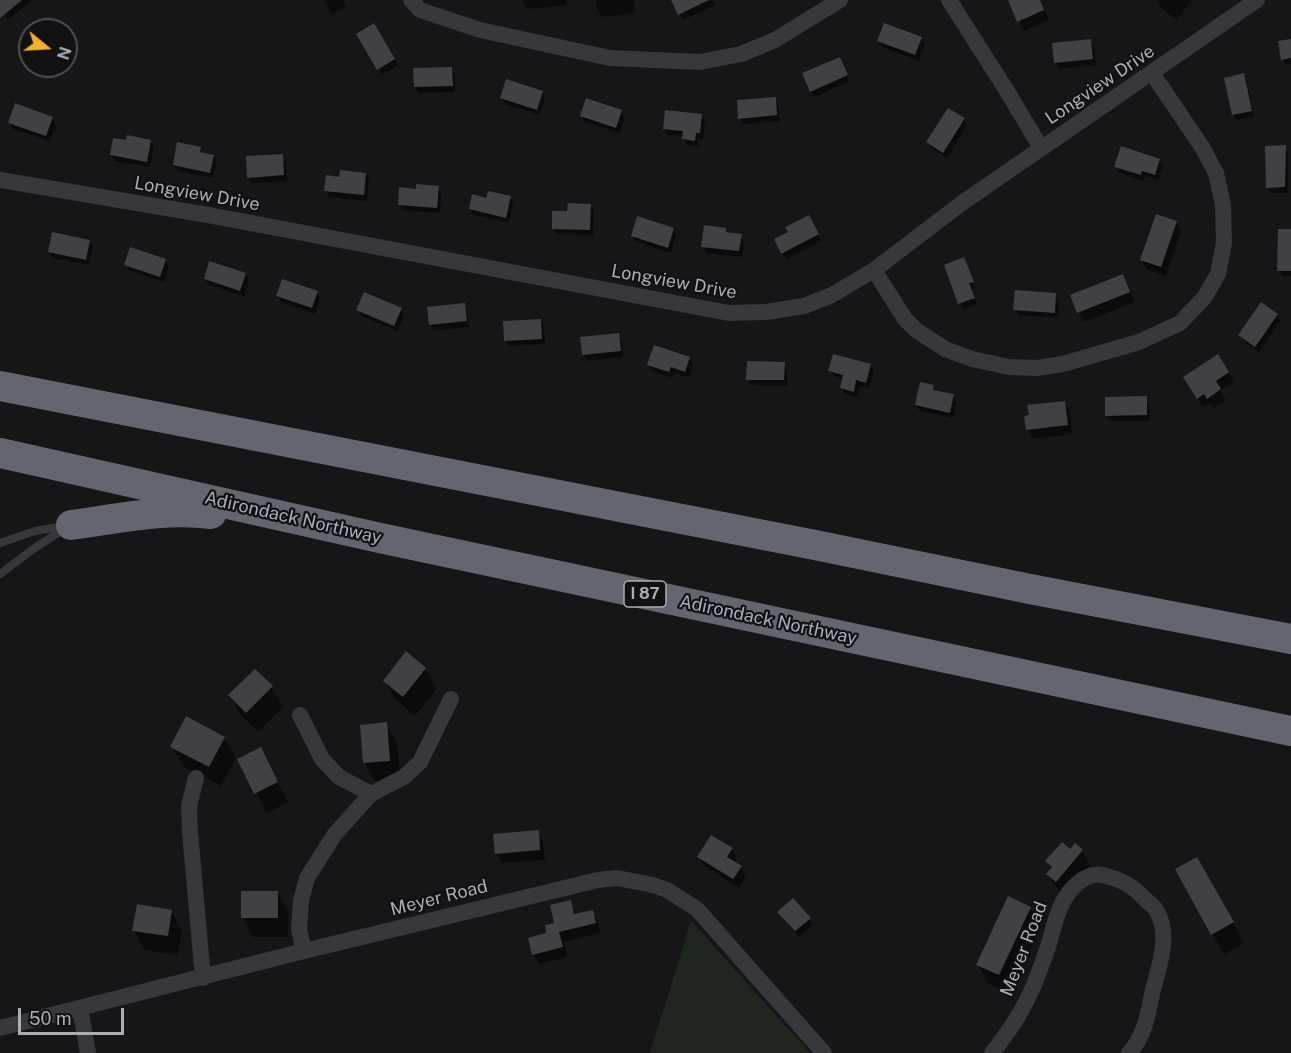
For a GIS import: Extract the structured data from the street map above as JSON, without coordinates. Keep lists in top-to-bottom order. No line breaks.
{"streets":{"highway":["Adirondack Northway","I 87"],"street":["Longview Drive","Meyer Road"]},"scale_bar":"50 m","north":"right"}
